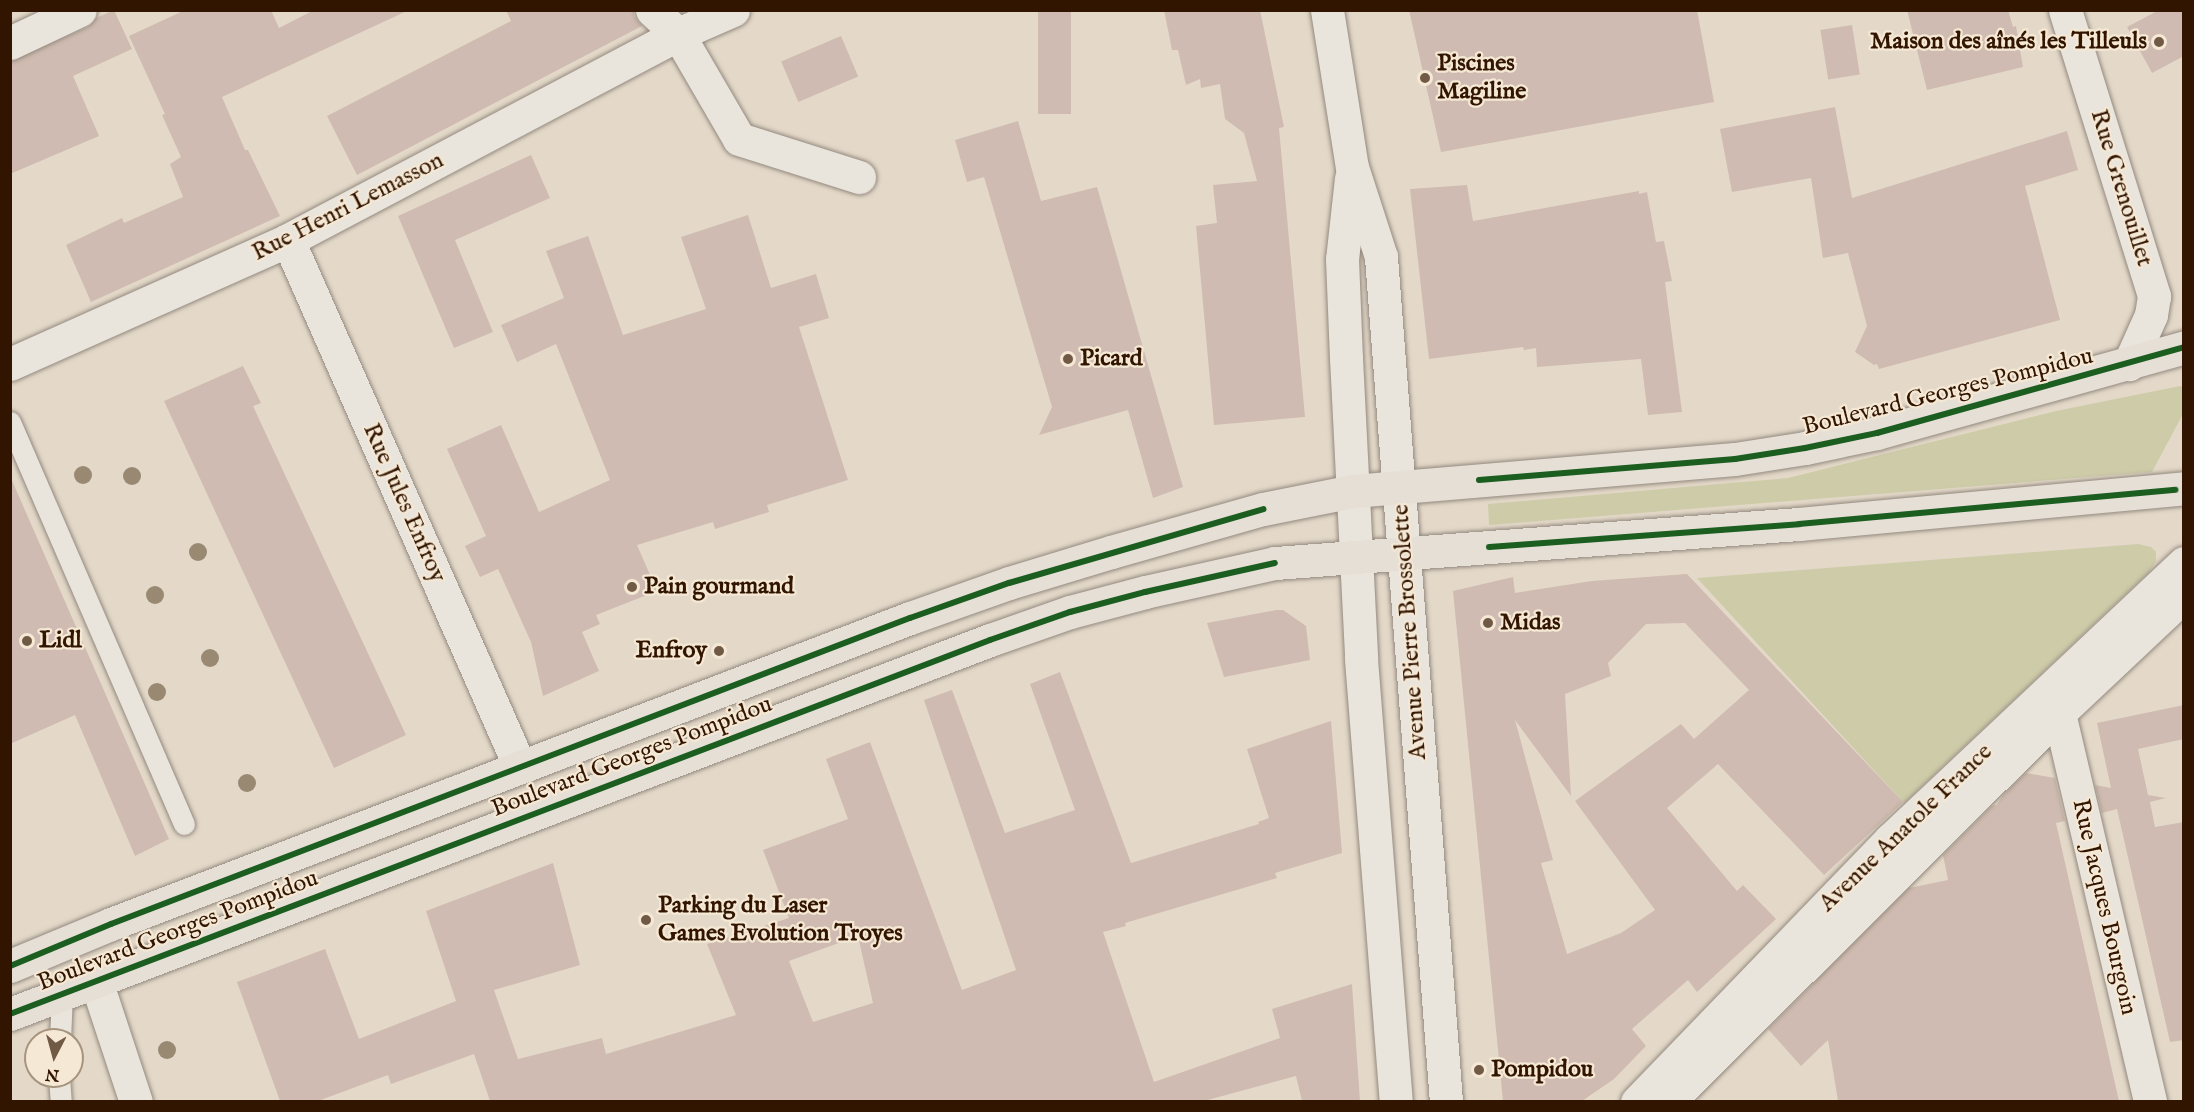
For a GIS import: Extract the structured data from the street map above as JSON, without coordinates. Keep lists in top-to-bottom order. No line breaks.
{"streets":{"main road":["Boulevard Georges Pompidou"],"street":["Rue Grenouillet","Rue Henri Lemasson","Rue Jules Enfroy","Avenue Pierre Brossolette","Avenue Anatole France","Rue Jacques Bourgoin"]},"crossings":[["Rue Grenouillet","Boulevard Georges Pompidou"],["Rue Henri Lemasson","Rue Jules Enfroy"],["Boulevard Georges Pompidou","Rue Jules Enfroy"],["Boulevard Georges Pompidou","Avenue Pierre Brossolette"],["Avenue Anatole France","Rue Jacques Bourgoin"]],"places":["Maison des aînés les Tilleuls","Piscines Magiline","Picard","Pain gourmand","Midas","Lidl","Enfroy","Parking du Laser Games Evolution Troyes","Pompidou"],"north":"bottom"}
